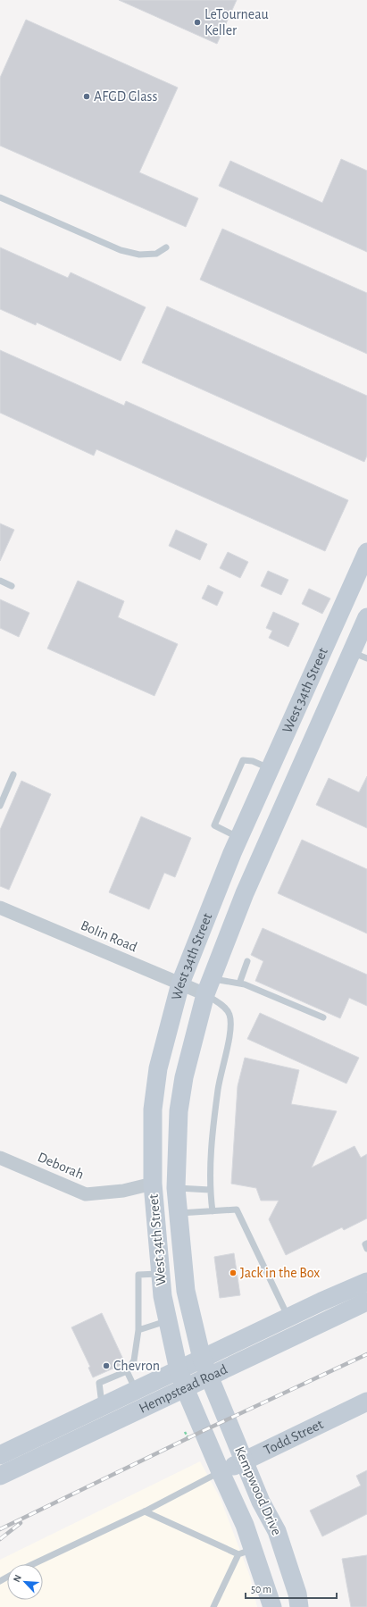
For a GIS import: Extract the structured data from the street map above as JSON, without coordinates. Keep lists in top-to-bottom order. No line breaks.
{"streets":{"main road":["West 34th Street","Hempstead Road","Todd Street","Kempwood Drive"],"street":["Bolin Road","Deborah"]},"crossings":[["West 34th Street","Bolin Road"],["West 34th Street","Deborah"],["West 34th Street","Hempstead Road"],["West 34th Street","Kempwood Drive"],["Hempstead Road","Kempwood Drive"],["Todd Street","Kempwood Drive"]],"places":["LeTourneau Keller","AFGD Glass","Jack in the Box","Chevron"],"scale_bar":"50 m","north":"top left"}
